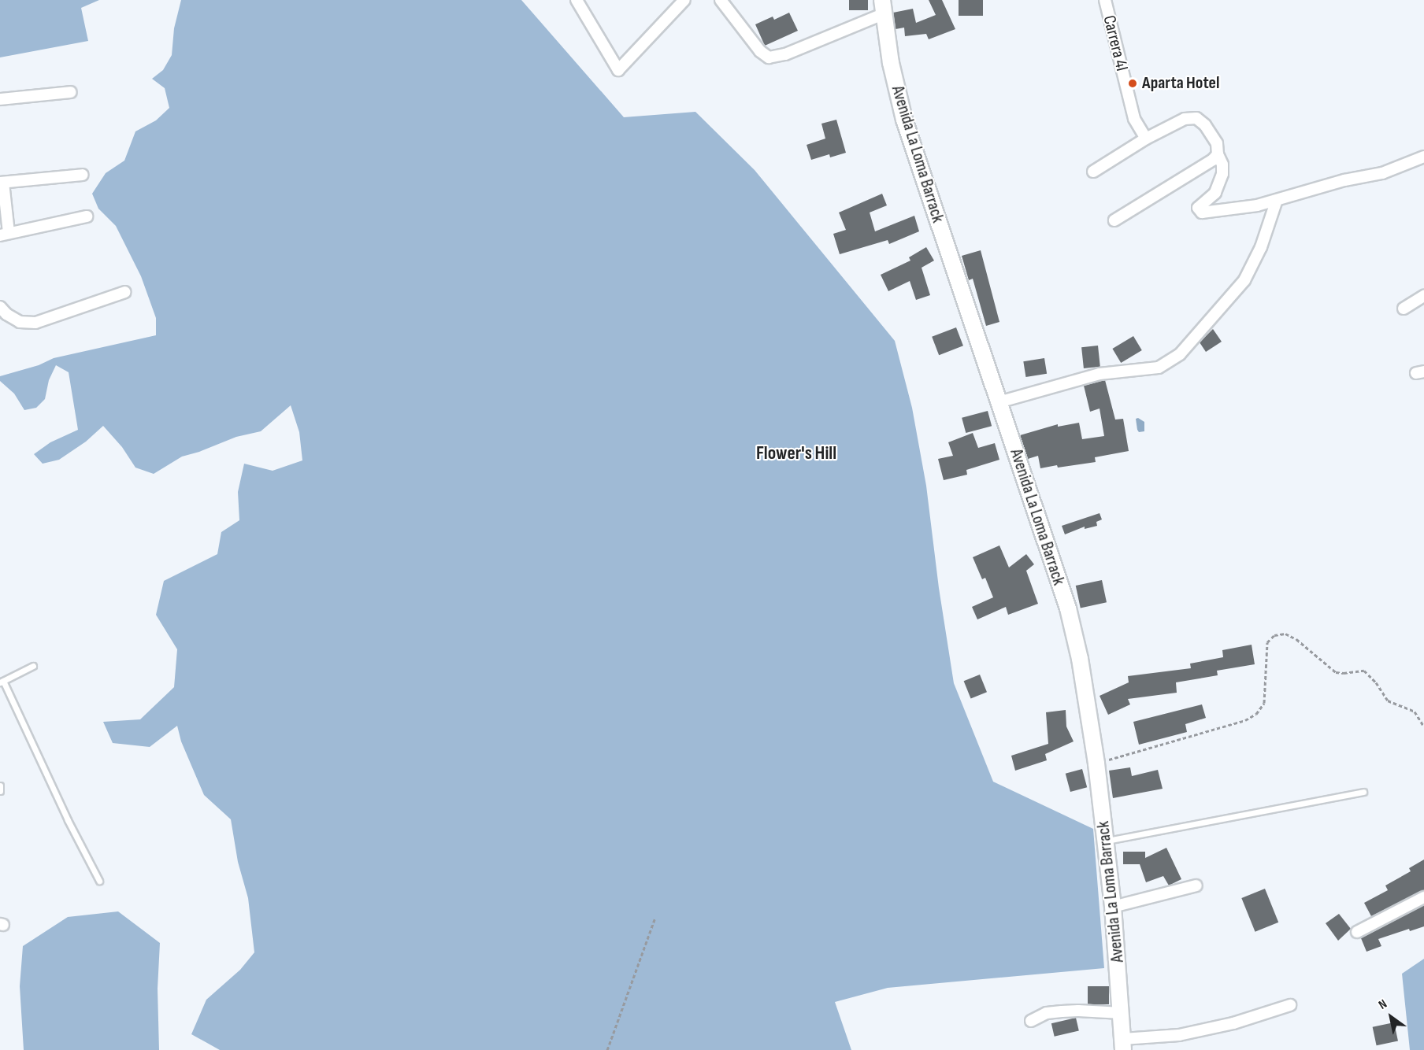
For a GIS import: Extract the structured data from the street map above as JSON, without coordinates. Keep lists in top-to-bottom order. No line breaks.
{"streets":{"main road":["Avenida La Loma Barrack"],"street":["Carrera 4I"]},"districts":["Flower's Hill"],"places":["Aparta Hotel"],"north":"top left"}
